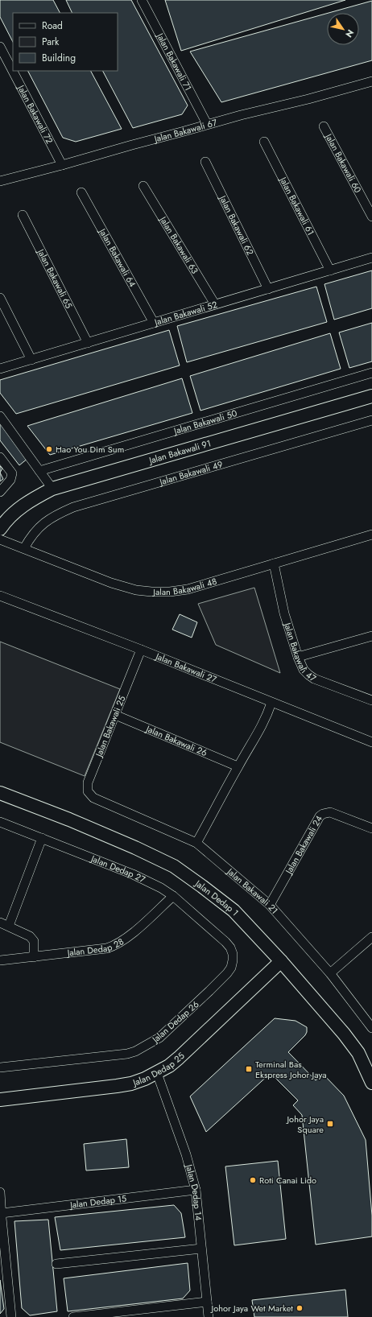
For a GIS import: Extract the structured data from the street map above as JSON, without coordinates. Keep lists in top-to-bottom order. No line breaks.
{"streets":{"main road":["Jalan Bakawali 91","Jalan Dedap 1","Jalan Dedap 25"],"street":["Jalan Bakawali 71","Jalan Bakawali 72","Jalan Bakawali 67","Jalan Bakawali 60","Jalan Bakawali 61","Jalan Bakawali 62","Jalan Bakawali 63","Jalan Bakawali 64","Jalan Bakawali 65","Jalan Bakawali 52","Jalan Bakawali 50","Jalan Bakawali 49","Jalan Bakawali 48","Jalan Bakawali 47","Jalan Bakawali 27","Jalan Bakawali 25","Jalan Bakawali 26","Jalan Bakawali 24","Jalan Dedap 27","Jalan Bakawali 21","Jalan Dedap 28","Jalan Dedap 26","Jalan Dedap 14","Jalan Dedap 15"]},"crossings":[["Jalan Bakawali 71","Jalan Bakawali 67"],["Jalan Bakawali 72","Jalan Bakawali 67"],["Jalan Bakawali 61","Jalan Bakawali 52"],["Jalan Bakawali 62","Jalan Bakawali 52"],["Jalan Bakawali 63","Jalan Bakawali 52"],["Jalan Bakawali 64","Jalan Bakawali 52"],["Jalan Bakawali 65","Jalan Bakawali 52"],["Jalan Bakawali 49","Jalan Bakawali 48"],["Jalan Bakawali 48","Jalan Bakawali 47"],["Jalan Bakawali 27","Jalan Bakawali 25"],["Jalan Bakawali 25","Jalan Bakawali 26"],["Jalan Bakawali 25","Jalan Bakawali 21"],["Jalan Bakawali 24","Jalan Bakawali 21"],["Jalan Dedap 27","Jalan Dedap 28"],["Jalan Dedap 27","Jalan Dedap 26"],["Jalan Dedap 1","Jalan Dedap 25"],["Jalan Dedap 25","Jalan Dedap 14"],["Jalan Dedap 14","Jalan Dedap 15"]],"places":{"other":["Hao You Dim Sum","Roti Canai Lido","Johor Jaya Wet Market"],"transit":["Terminal Bas Ekspress Johor Jaya","Johor Jaya Square"]},"legend":["Road","Park","Building"],"north":"bottom right"}
